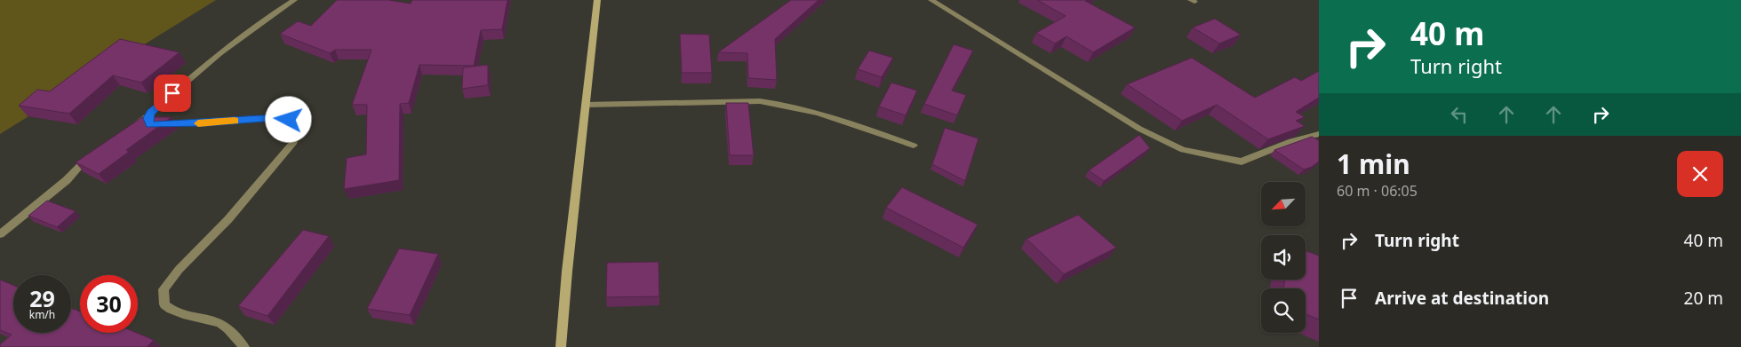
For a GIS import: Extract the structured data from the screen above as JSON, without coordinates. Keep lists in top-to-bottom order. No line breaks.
{"north":"bottom left","page":{"turn":["40 m","Turn right"],"heading":["1 min","60 m · 06:05"],"list":[{"name":"Turn right","value":"40 m"},{"name":"Arrive at destination","value":"20 m"}],"speed":"29 km/h","limit":"30"}}
